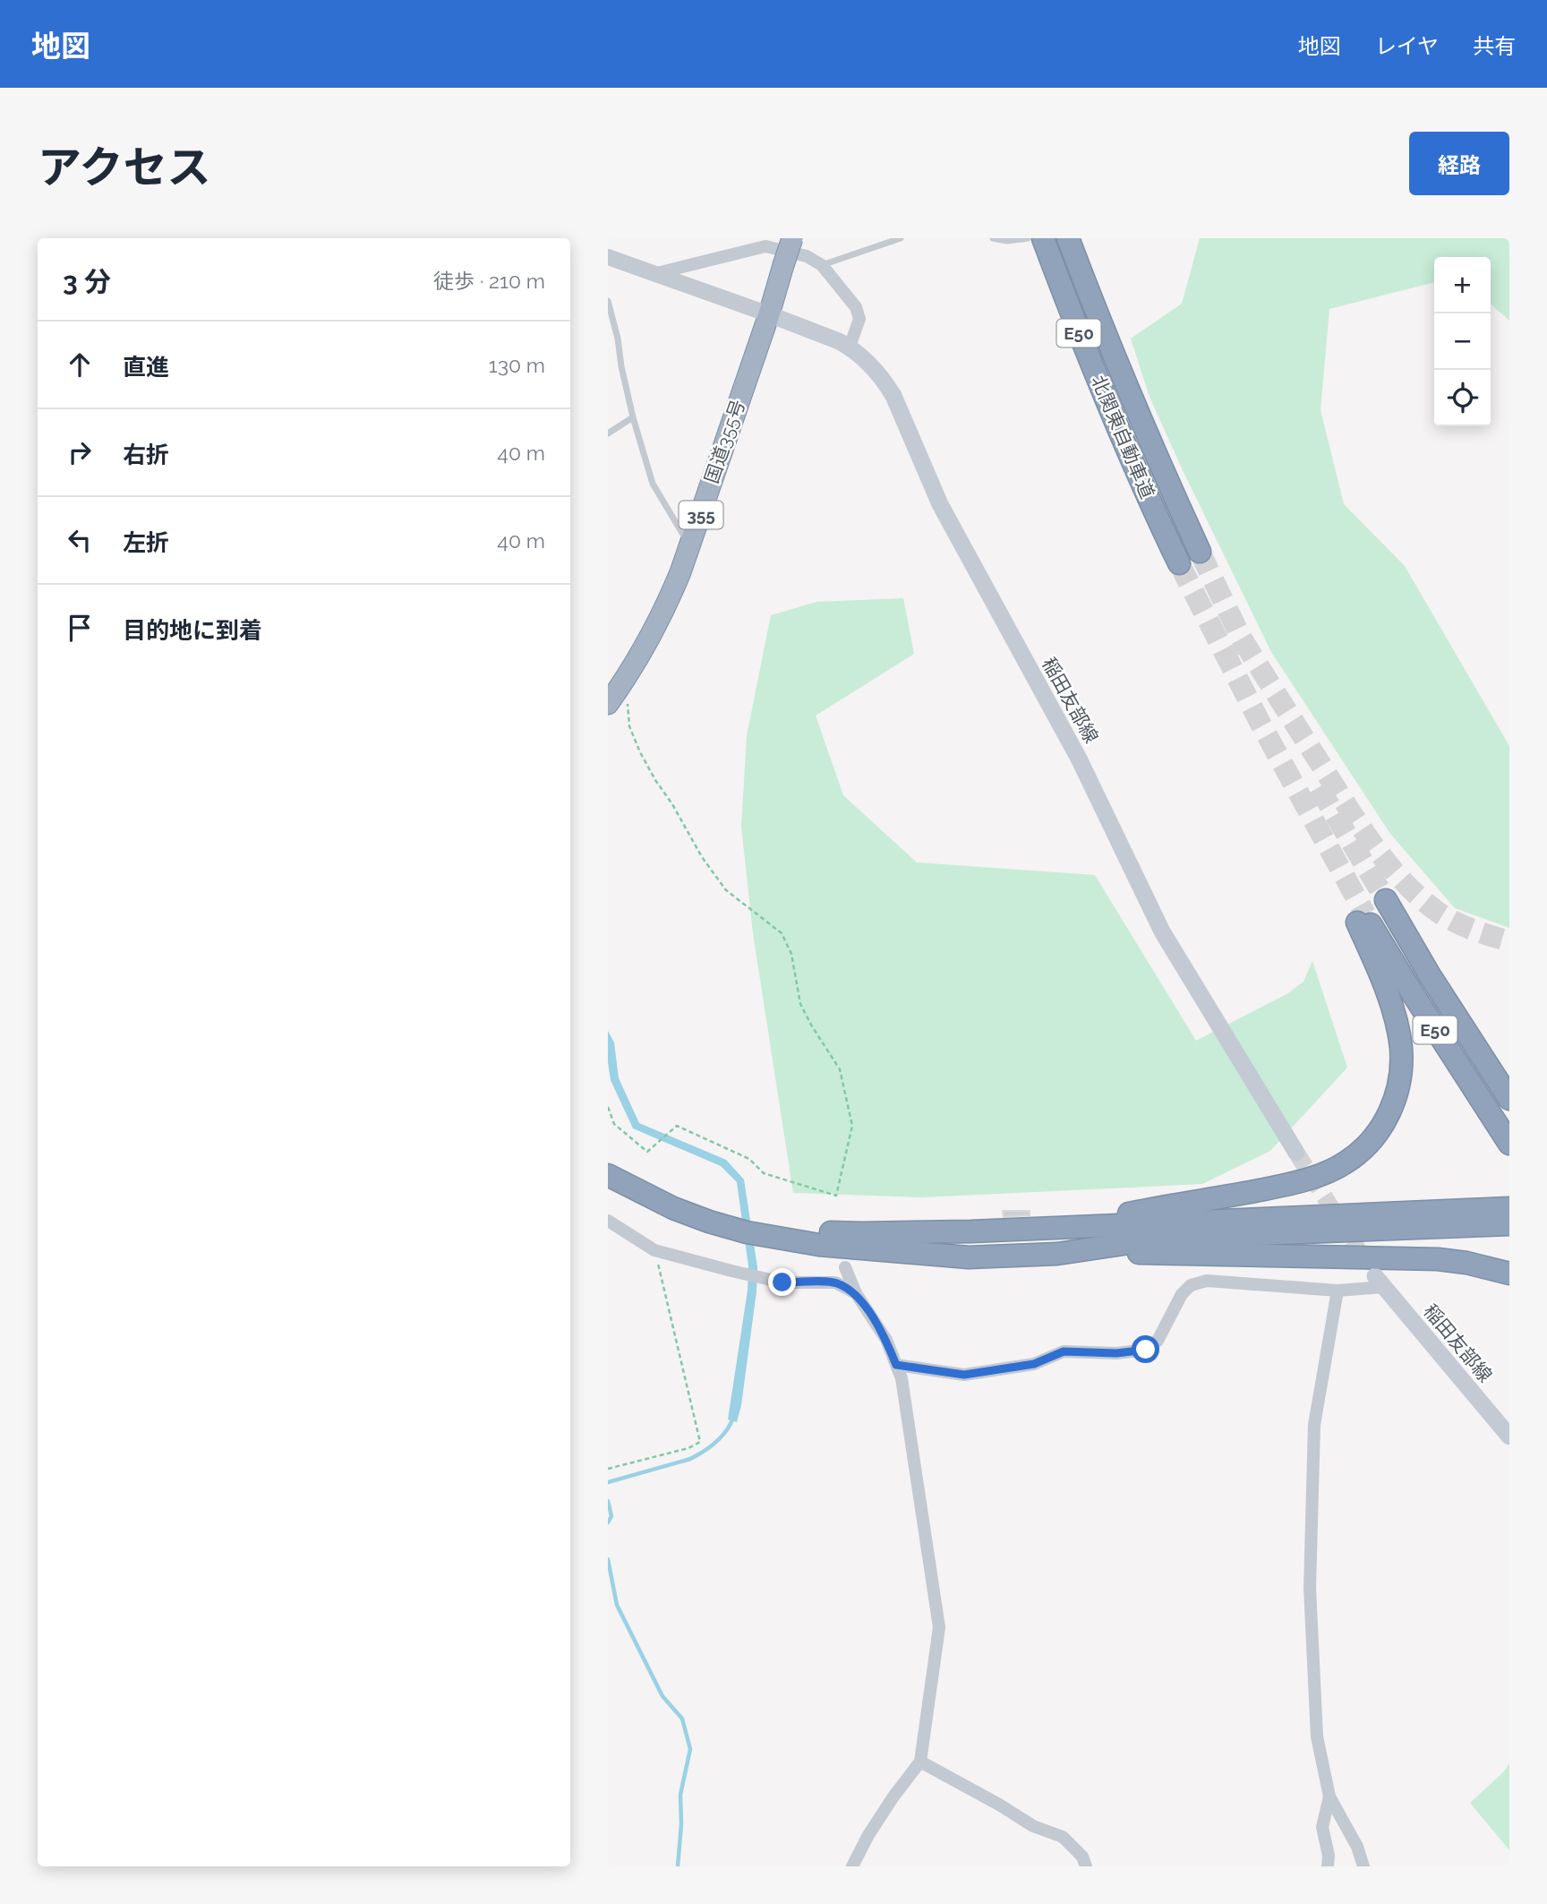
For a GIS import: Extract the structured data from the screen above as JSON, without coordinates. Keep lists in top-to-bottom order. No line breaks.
{"streets":{"highway":["E50","北関東自動車道","国道355号","355"],"main road":["稲田友部線"]},"crossings":[["国道355号","稲田友部線"]],"page":{"header":"地図","nav":["地図","レイヤ","共有"],"title":"アクセス","buttons":"経路","heading":["3 分","徒歩 · 210 m"],"map_buttons":["+","−"],"list":[["直進","130 m"],["右折","40 m"],["左折","40 m"],"目的地に到着"]}}
